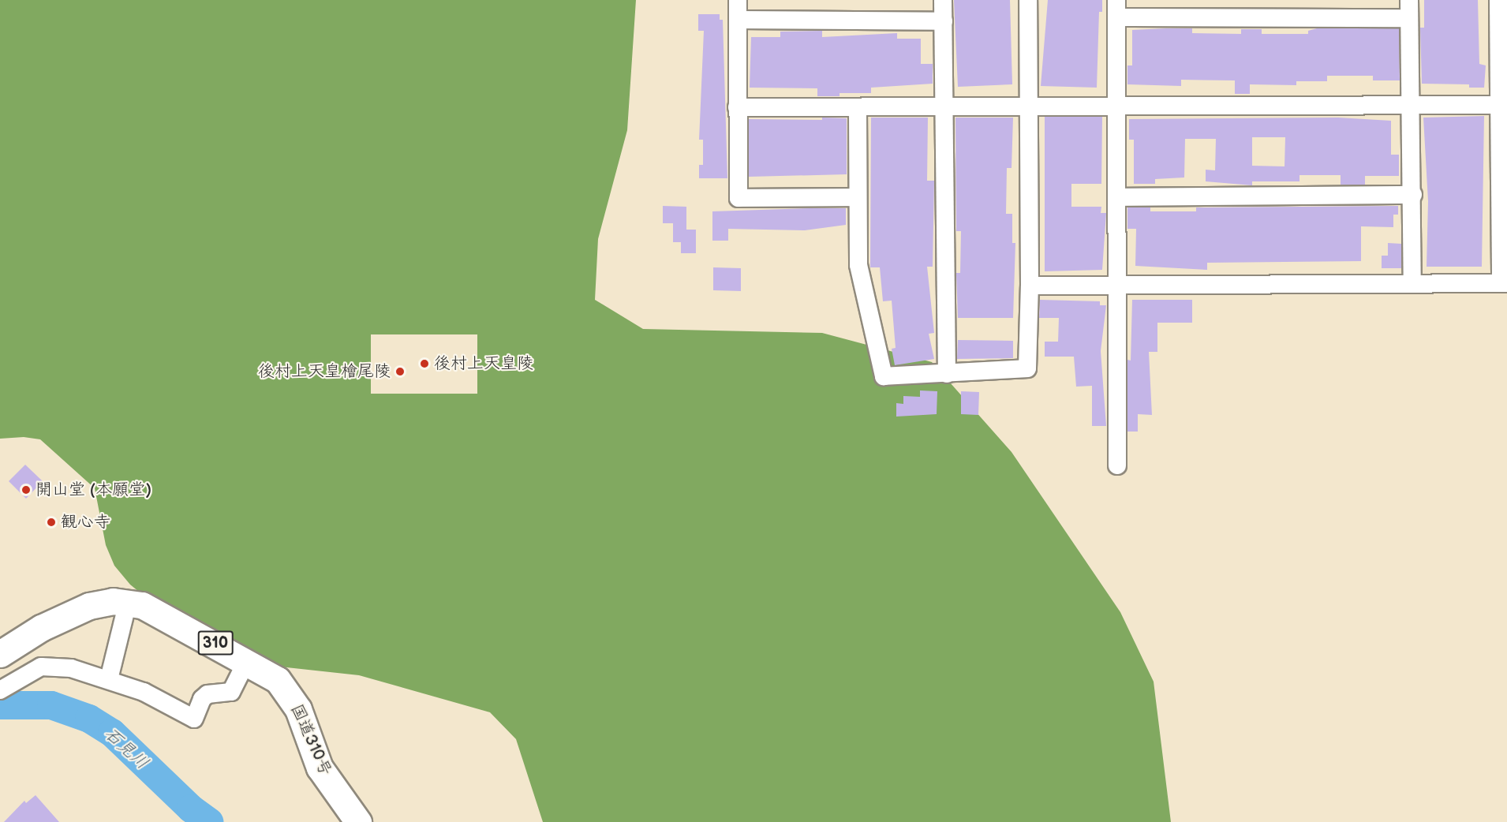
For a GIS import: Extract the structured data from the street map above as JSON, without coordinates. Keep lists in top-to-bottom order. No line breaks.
{"streets":{"highway":["310","国道310号"]},"water":["石見川"],"places":["後村上天皇陵","後村上天皇檜尾陵","開山堂 (本願堂)","観心寺"]}
